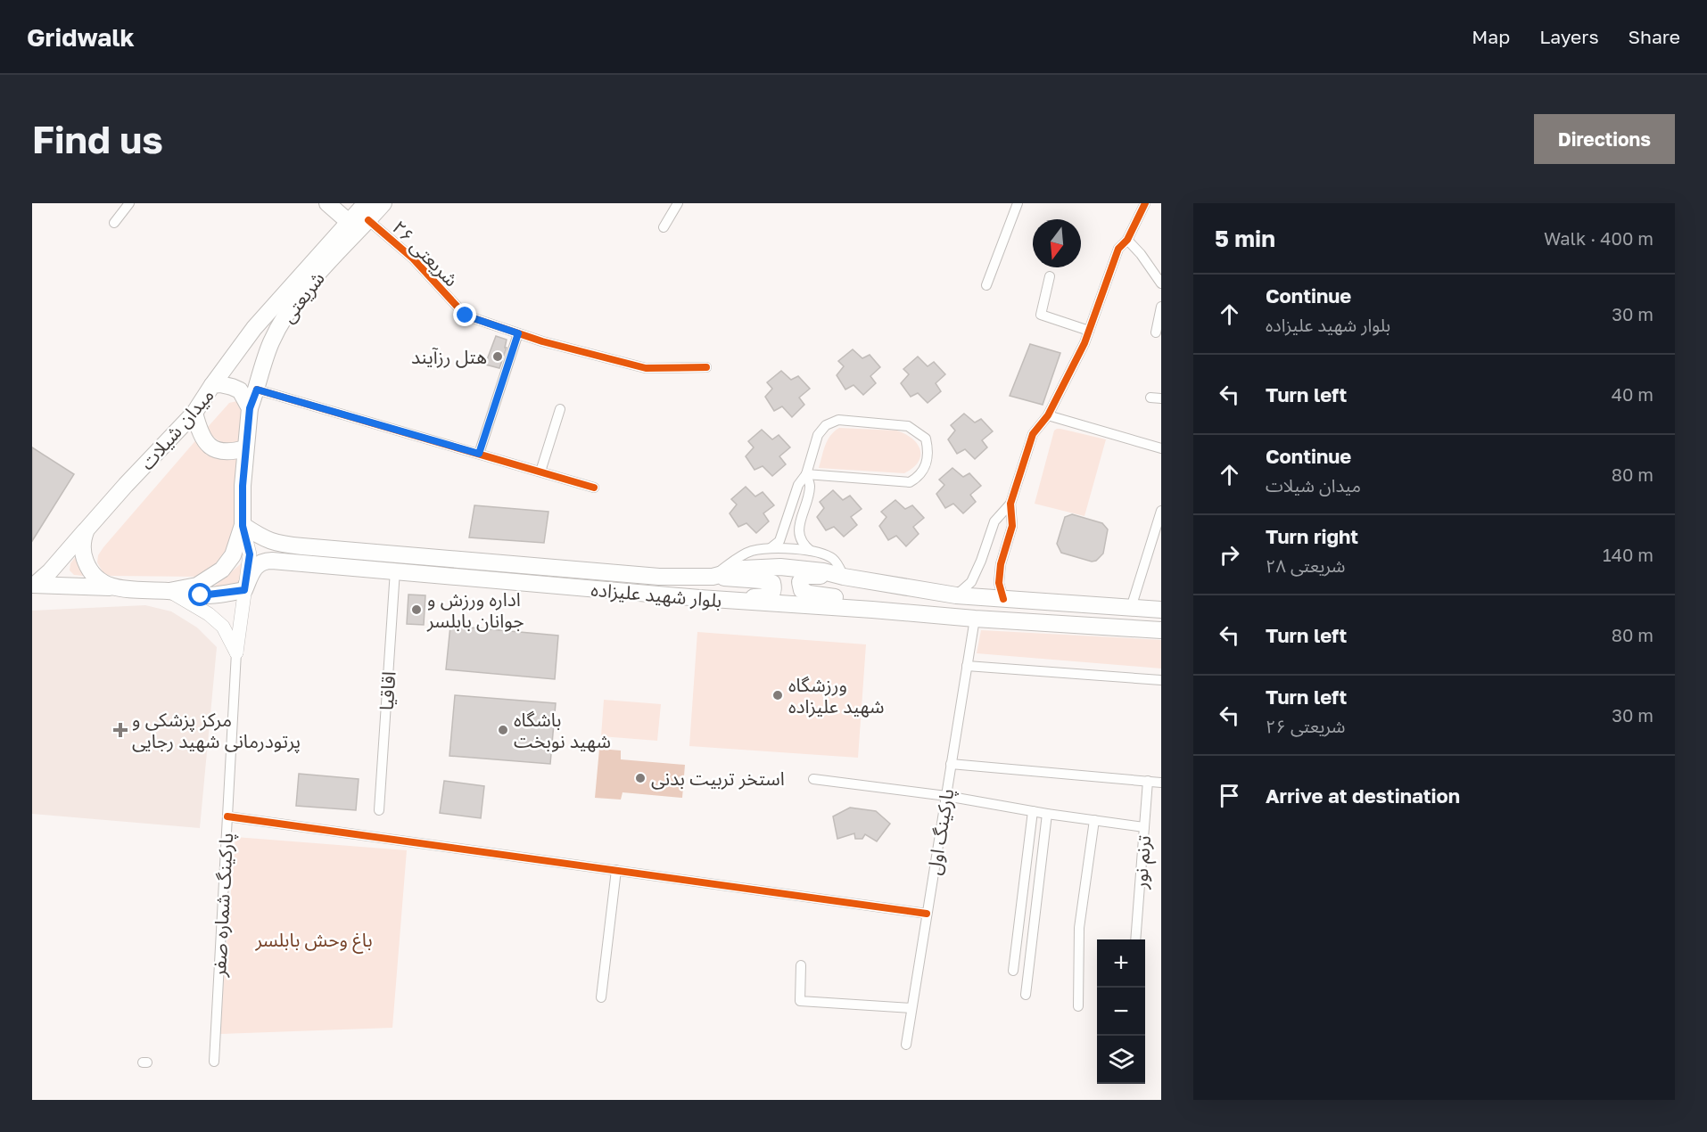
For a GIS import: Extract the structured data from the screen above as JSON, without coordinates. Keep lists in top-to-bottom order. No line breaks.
{"streets":{"main road":["شریعتی","میدان شیلات","بلوار شهید علیزاده"],"street":["شریعتی ۲۶","اقاقیا","پارکینگ اول","ترنم نور","پارکینگ شماره صفر"]},"crossings":[["شریعتی ۲۶","شریعتی"],["شریعتی","میدان شیلات"],["بلوار شهید علیزاده","اقاقیا"],["بلوار شهید علیزاده","پارکینگ اول"]],"parks":["باغ وحش بابلسر"],"places":{"other":["هتل رزآیند","اداره ورزش و جوانان بابلسر","ورزشگاه شهید علیزاده","باشگاه شهید نوبخت","استخر تربیت بدنی"],"health":["مرکز پزشکی و پرتودرمانی شهید رجایی"]},"north":"bottom","page":{"header":"Gridwalk","nav":["Map","Layers","Share"],"buttons":"Directions","title":"Find us","heading":["5 min","Walk · 400 m"],"list":[["Continue","بلوار شهید علیزاده","30 m"],["Turn left","40 m"],["Continue","میدان شیلات","80 m"],["Turn right","شریعتی ۲۸","140 m"],["Turn left","80 m"],["Turn left","شریعتی ۲۶","30 m"],"Arrive at destination"],"map_buttons":["+","−"]}}
